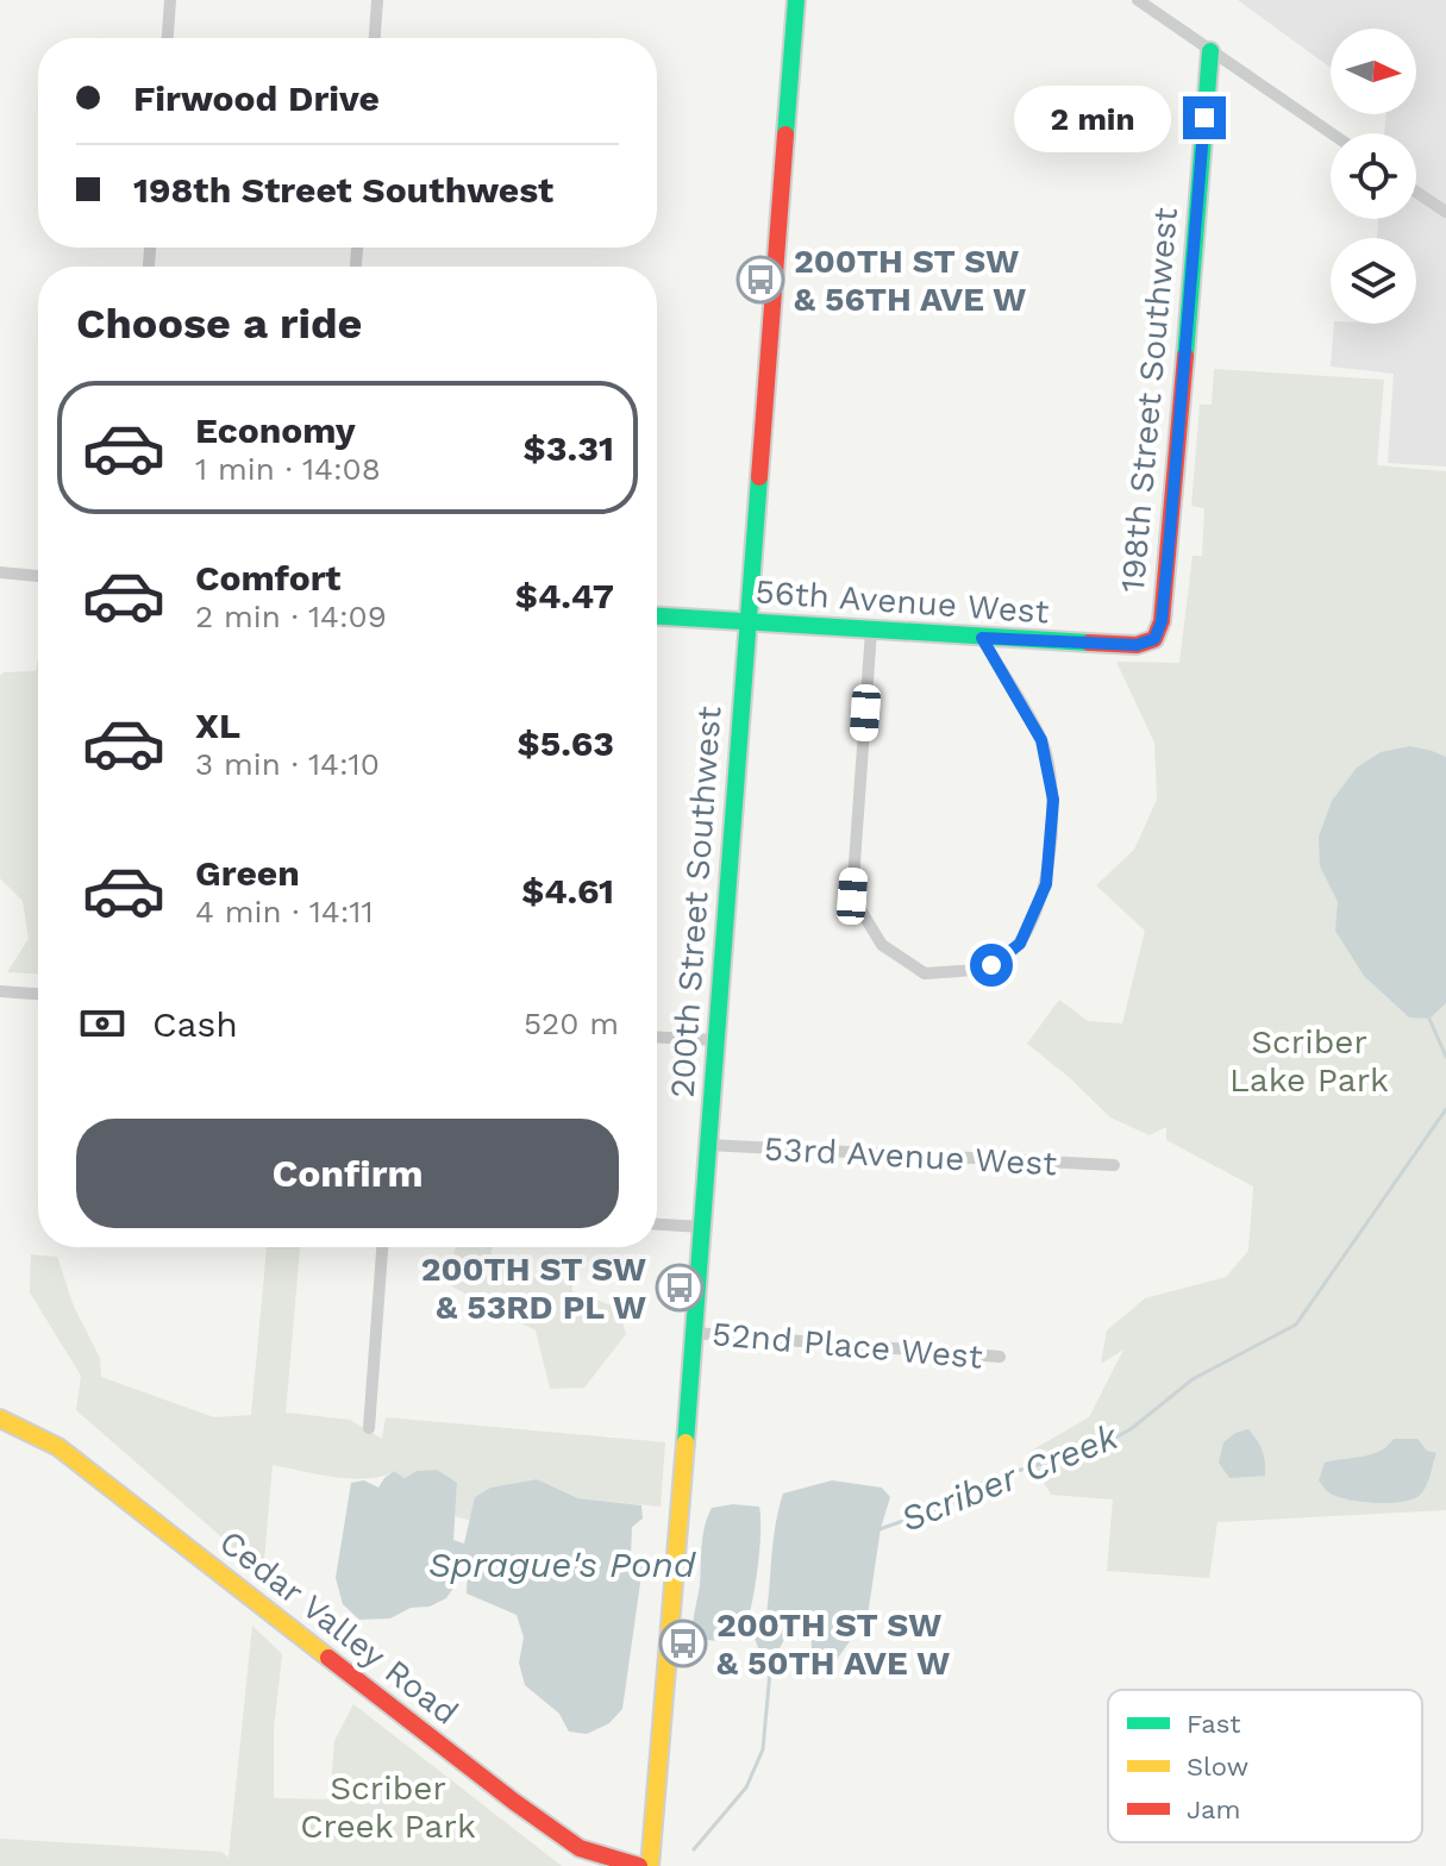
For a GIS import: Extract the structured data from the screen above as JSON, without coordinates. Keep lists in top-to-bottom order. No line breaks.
{"streets":{"street":["198th Street Southwest","56th Avenue West","200th Street Southwest","53rd Avenue West","52nd Place West","Cedar Valley Road"]},"crossings":[["198th Street Southwest","56th Avenue West"],["56th Avenue West","200th Street Southwest"],["200th Street Southwest","53rd Avenue West"],["200th Street Southwest","52nd Place West"]],"water":["Scriber Creek","Sprague's Pond"],"parks":["Scriber Lake Park","Scriber Creek Park"],"places":{"bus stop":["200TH ST SW & 56TH AVE W","200TH ST SW & 53RD PL W","200TH ST SW & 50TH AVE W"]},"legend":["Fast","Slow","Jam"],"north":"right","page":{"banner":["Firwood Drive","198th Street Southwest"],"bubble":"2 min","heading":"Choose a ride","list":[{"name":"Economy","note":"1 min · 14:08","value":"$3.31"},{"name":"Comfort","note":"2 min · 14:09","value":"$4.47"},{"name":"XL","note":"3 min · 14:10","value":"$5.63"},{"name":"Green","note":"4 min · 14:11","value":"$4.61"}],"pay":["Cash","520 m"],"buttons":"Confirm"}}
